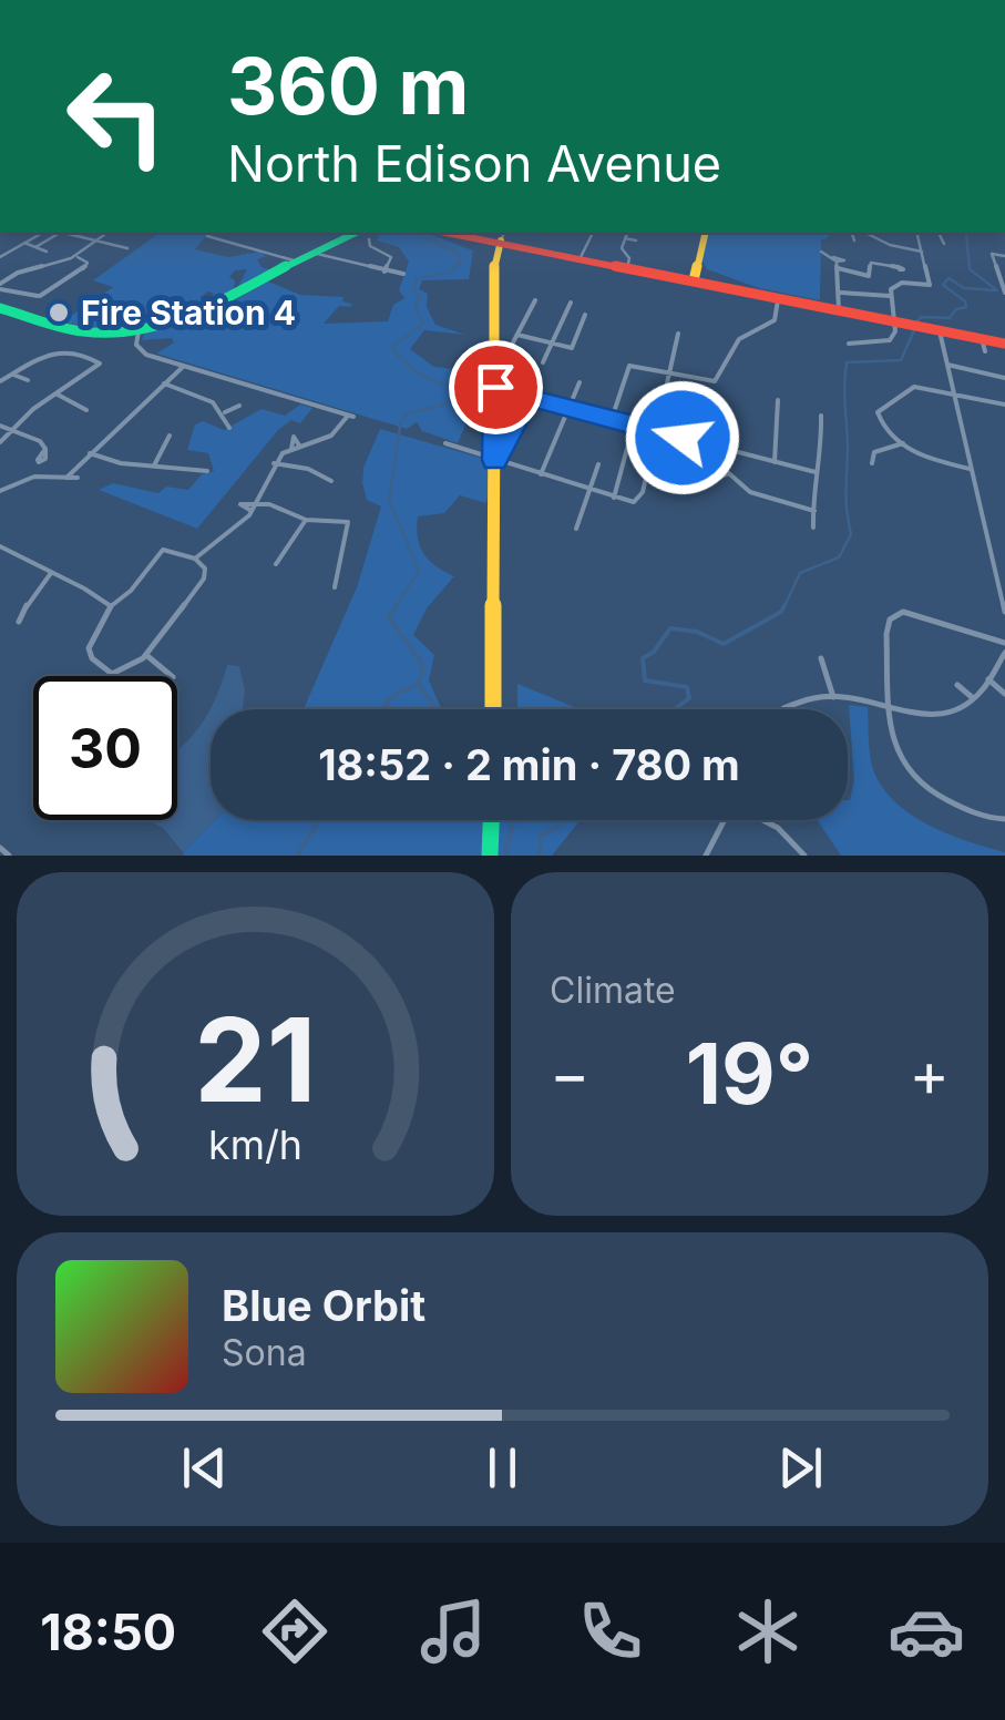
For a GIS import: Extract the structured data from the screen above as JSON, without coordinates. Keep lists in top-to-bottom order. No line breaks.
{"places":["Fire Station 4"],"page":{"turn":["360 m","North Edison Avenue"],"limit":"30","trip":"18:52 · 2 min · 780 m","tile":"Climate","heat":["−","19°","+"],"song":["Blue Orbit","Sona"],"tabs":"18:50","gauge":["21","km/h"]}}
